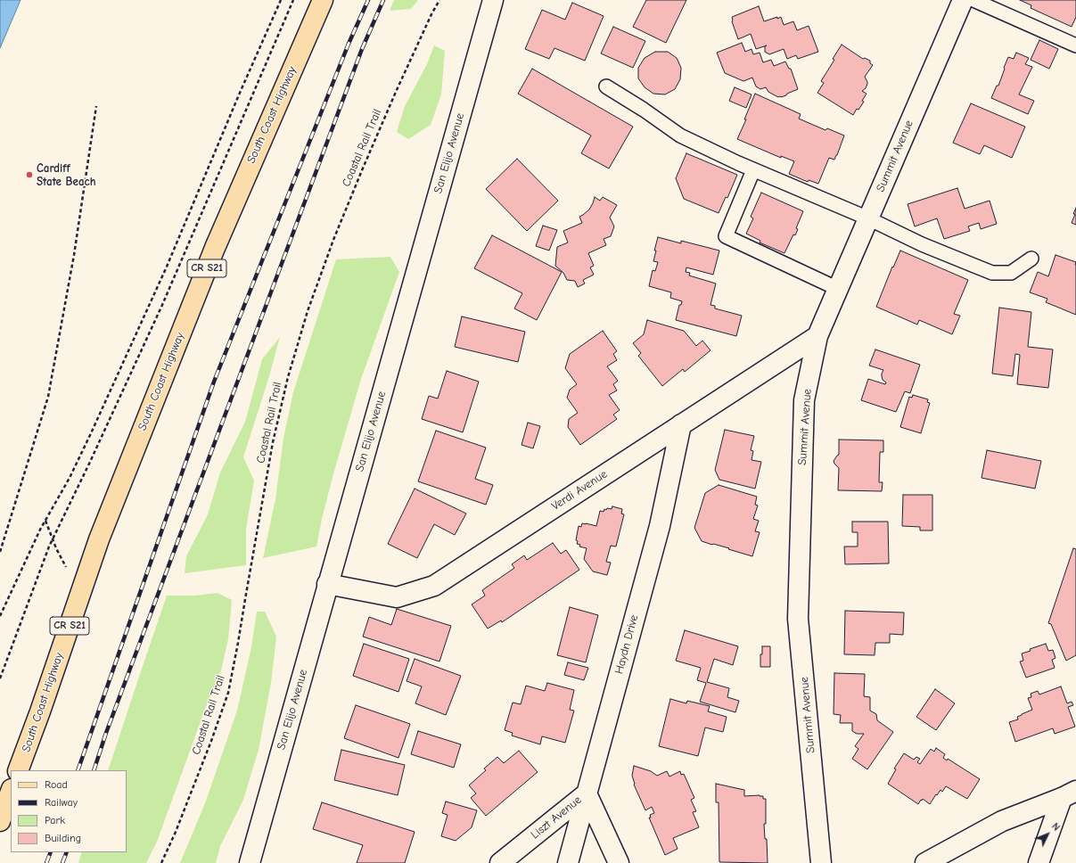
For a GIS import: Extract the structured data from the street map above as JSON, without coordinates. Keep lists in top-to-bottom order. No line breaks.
{"streets":{"main road":["South Coast Highway","CR S21"],"street":["San Elijo Avenue","Summit Avenue","Verdi Avenue","Haydn Drive","Liszt Avenue"],"path":["Coastal Rail Trail"]},"crossings":[["San Elijo Avenue","Verdi Avenue"],["Summit Avenue","Verdi Avenue"],["Verdi Avenue","Haydn Drive"],["Haydn Drive","Liszt Avenue"]],"places":["Cardiff State Beach"],"legend":["Road","Railway","Park","Building"],"north":"top right"}
